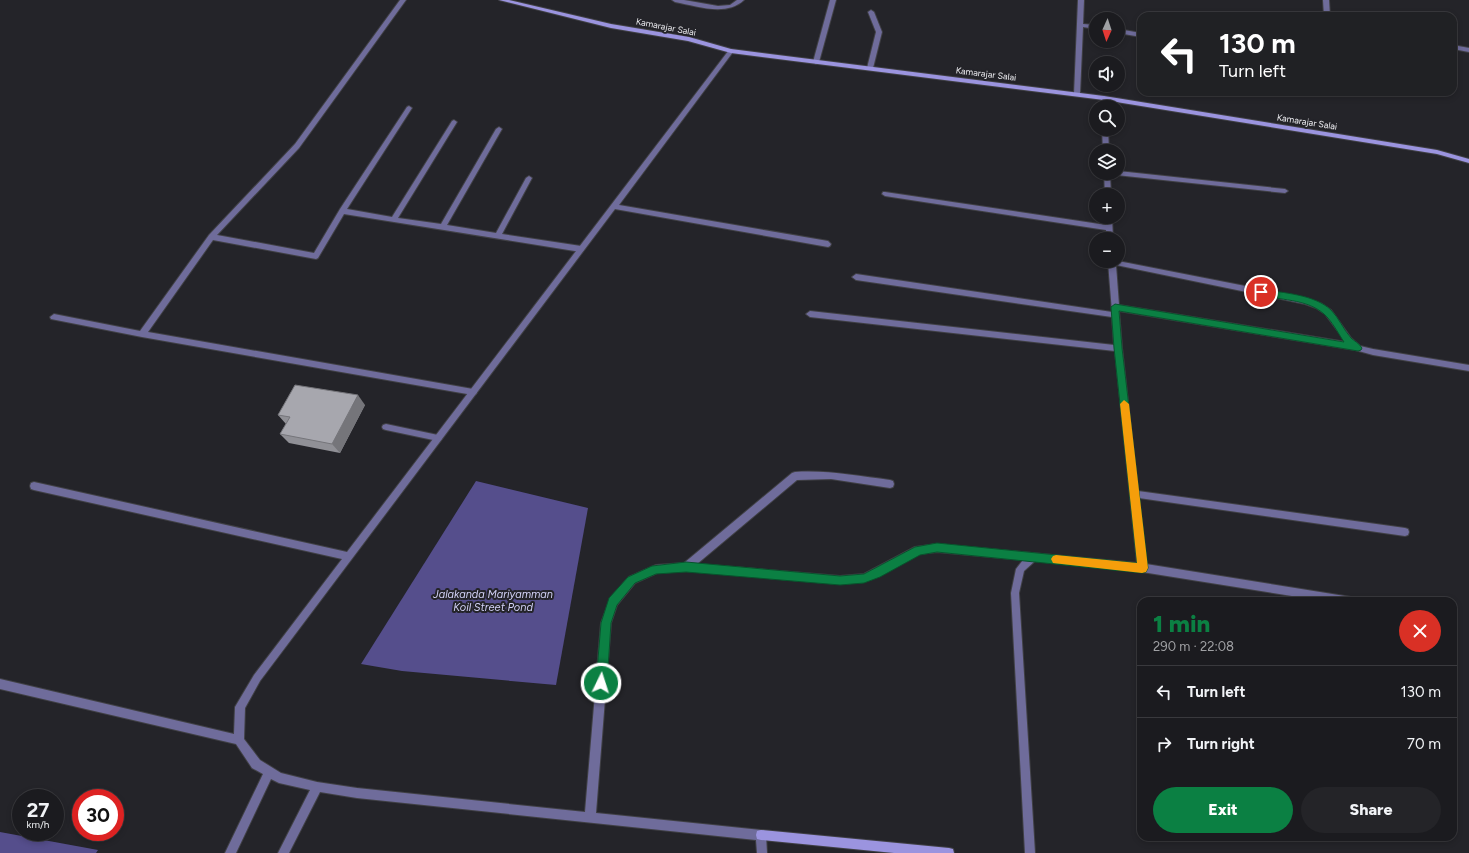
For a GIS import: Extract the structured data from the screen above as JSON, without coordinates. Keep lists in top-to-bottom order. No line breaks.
{"streets":{"main road":["Kamarajar Salai"]},"water":["Jalakanda Mariyamman Koil Street Pond"],"north":"bottom","page":{"map_buttons":["+","−"],"turn":["130 m","Turn left"],"heading":["1 min","290 m · 22:08"],"list":[{"name":"Turn left","value":"130 m"},{"name":"Turn right","value":"70 m"}],"buttons":["Exit","Share"],"speed":"27 km/h","limit":"30"}}
